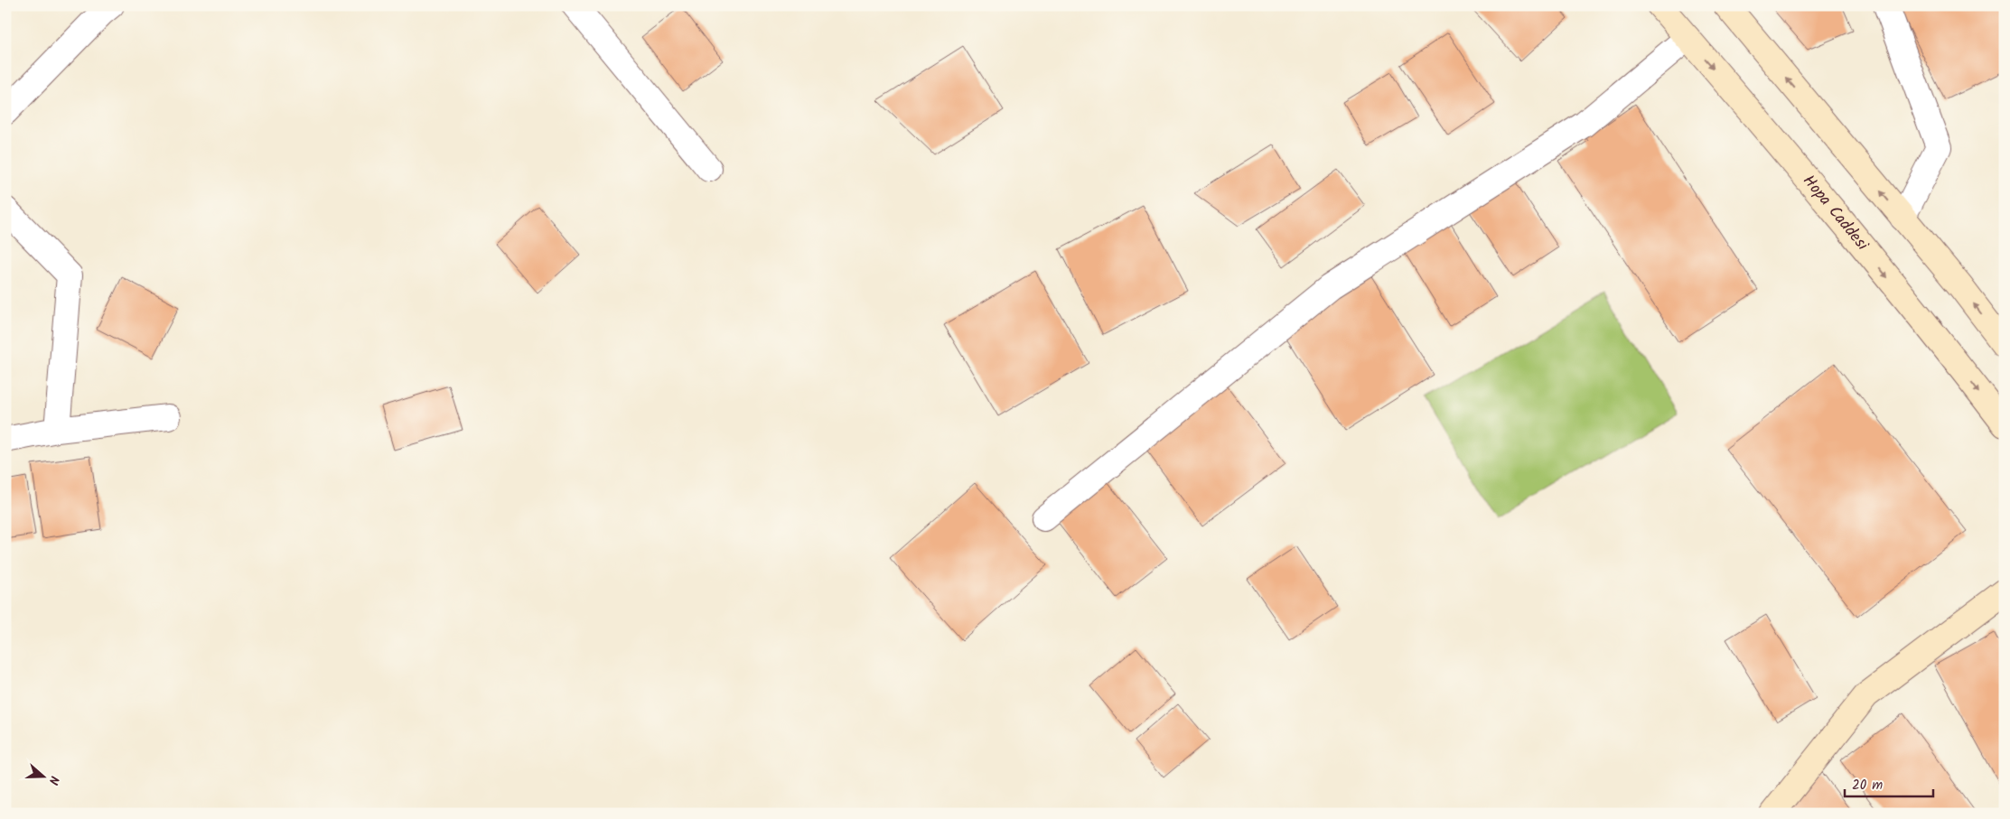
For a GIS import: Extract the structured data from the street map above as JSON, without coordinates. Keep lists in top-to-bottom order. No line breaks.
{"streets":{"main road":["Hopa Caddesi"]},"scale_bar":"20 m","north":"right"}
